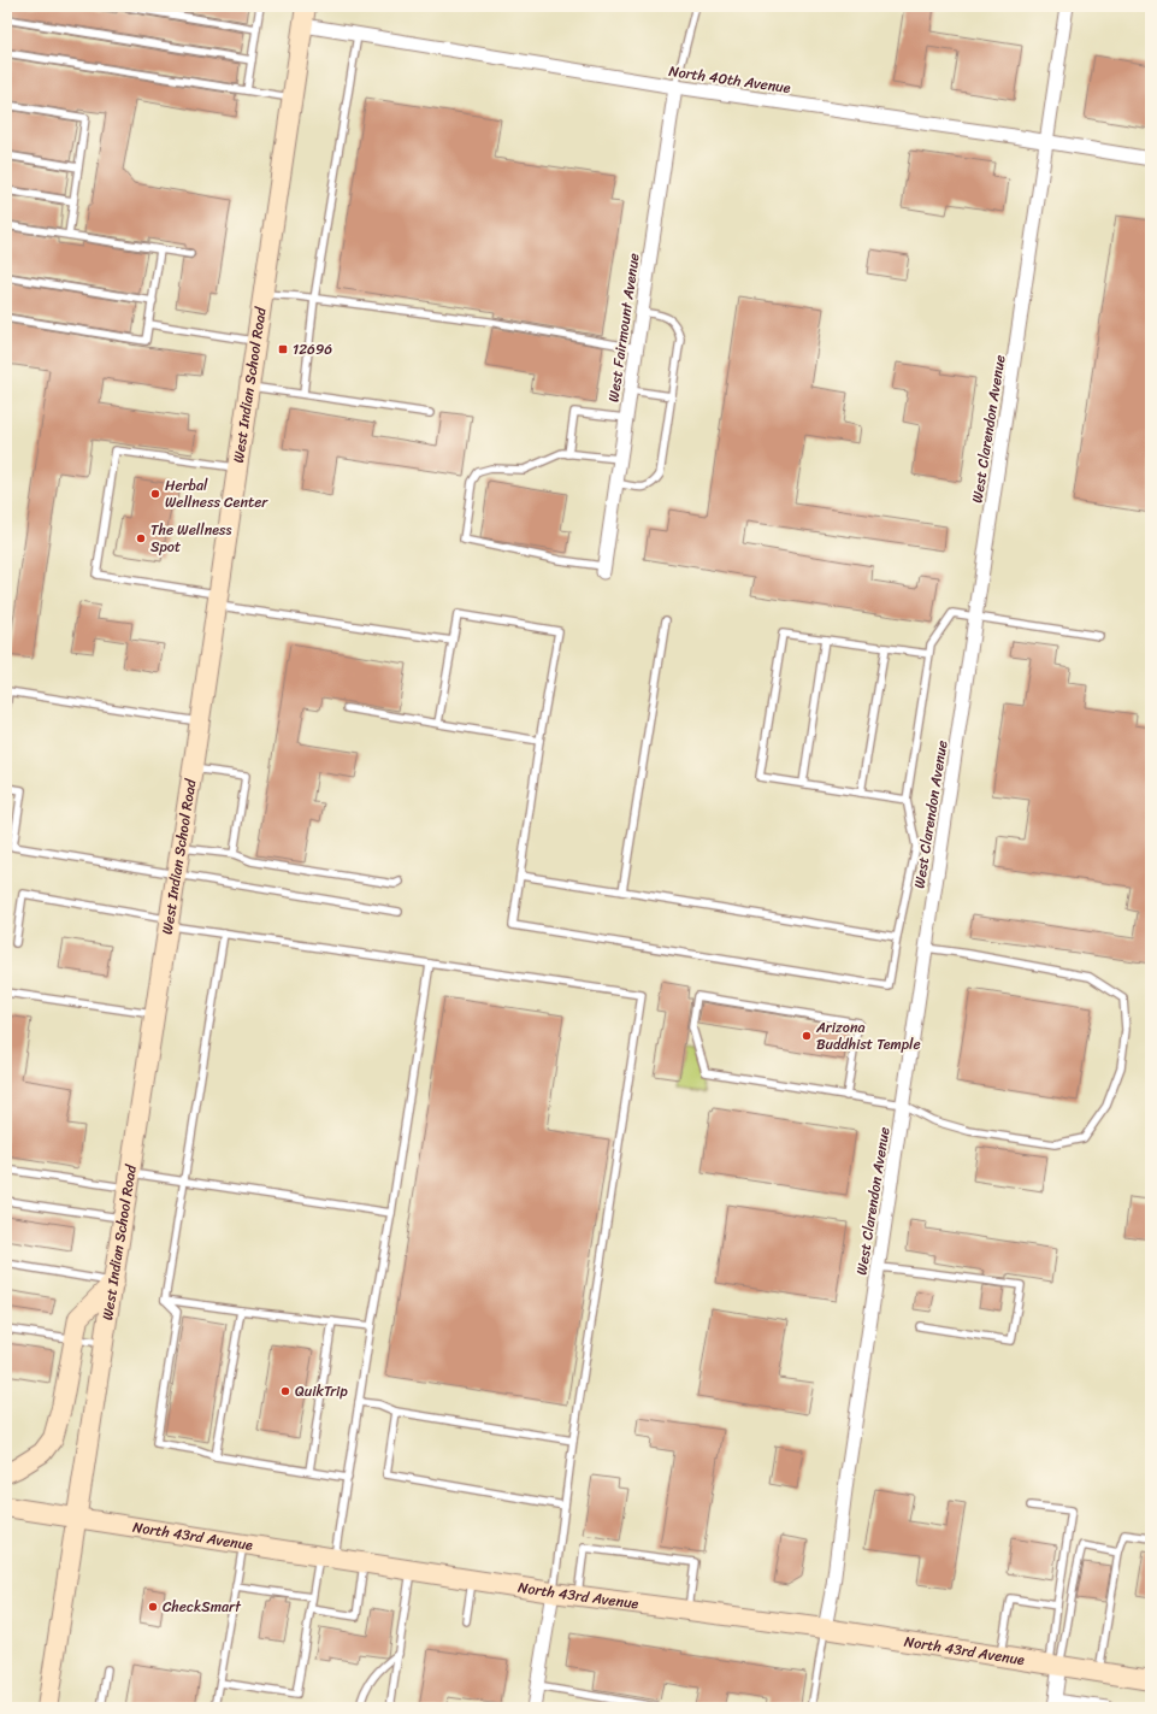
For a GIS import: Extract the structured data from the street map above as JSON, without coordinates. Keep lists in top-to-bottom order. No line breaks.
{"streets":{"main road":["West Indian School Road","North 43rd Avenue"],"street":["North 40th Avenue","West Fairmount Avenue","West Clarendon Avenue"]},"crossings":[["North 40th Avenue","West Fairmount Avenue"],["North 40th Avenue","West Indian School Road"],["North 40th Avenue","West Clarendon Avenue"],["West Indian School Road","North 43rd Avenue"],["West Clarendon Avenue","North 43rd Avenue"]],"places":{"transit":["12696"],"other":["Herbal Wellness Center","The Wellness Spot","Arizona Buddhist Temple","QuikTrip","CheckSmart"]}}
